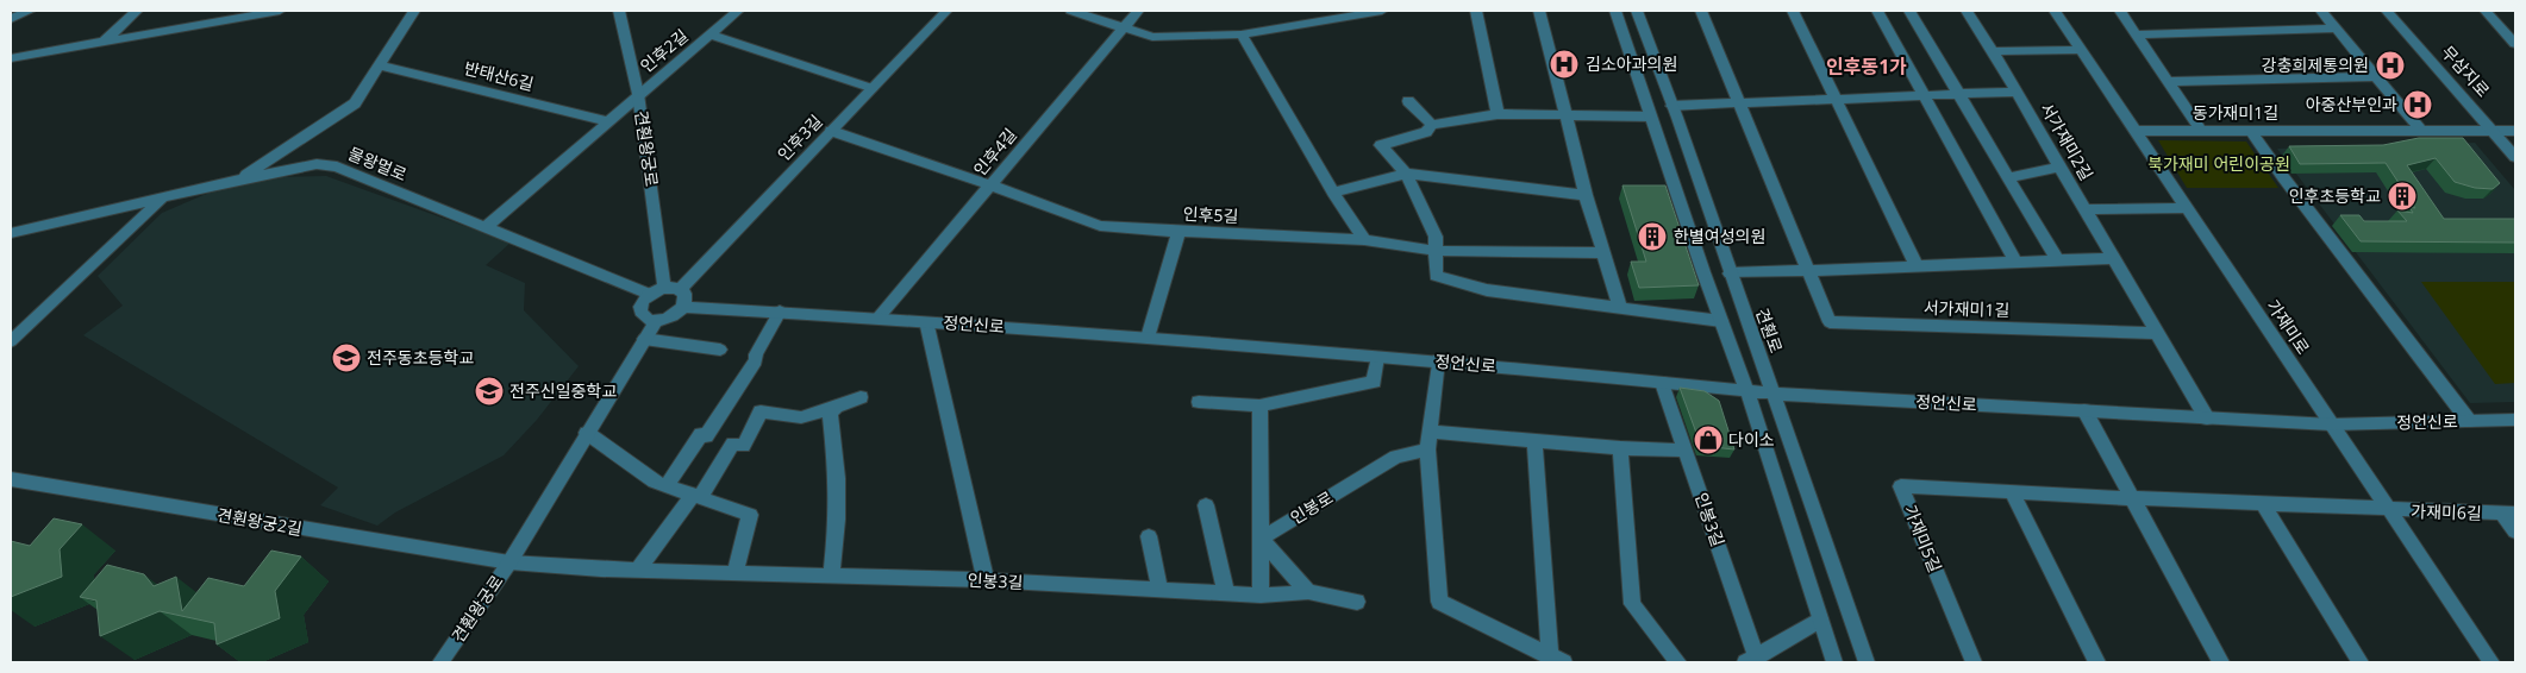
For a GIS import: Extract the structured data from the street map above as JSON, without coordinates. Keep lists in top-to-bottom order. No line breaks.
{"streets":{"street":["인후2길","무삼지로","반태산6길","동가재미1길","인후3길","서가재미2길","견훤왕궁로","인후4길","물왕멀로","인후5길","서가재미1길","정언신로","가재미로","견훤로","인봉로","가재미6길","인봉3길","견훤왕궁2길","가재미5길"]},"crossings":[["인후2길","반태산6길"],["인후2길","견훤왕궁로"],["인후2길","물왕멀로"],["무삼지로","동가재미1길"],["동가재미1길","가재미로"],["인후3길","견훤왕궁로"],["인후3길","물왕멀로"],["인후3길","인후5길"],["인후3길","정언신로"],["견훤왕궁로","물왕멀로"],["견훤왕궁로","정언신로"],["견훤왕궁로","인봉3길"],["견훤왕궁로","견훤왕궁2길"],["인후4길","인후5길"],["인후4길","정언신로"],["물왕멀로","정언신로"],["정언신로","가재미로"],["정언신로","견훤로"],["정언신로","인봉3길"],["가재미로","가재미6길"],["가재미로","가재미5길"],["가재미6길","가재미5길"],["인봉3길","견훤왕궁2길"]],"districts":["인후동1가"],"parks":["북가재미 어린이공원"],"places":{"hospital":["김소아과의원","강충희제통의원","아중산부인과"],"building":["인후초등학교","한별여성의원"],"school or university":["전주동초등학교","전주신일중학교"],"shop":["다이소"]}}
